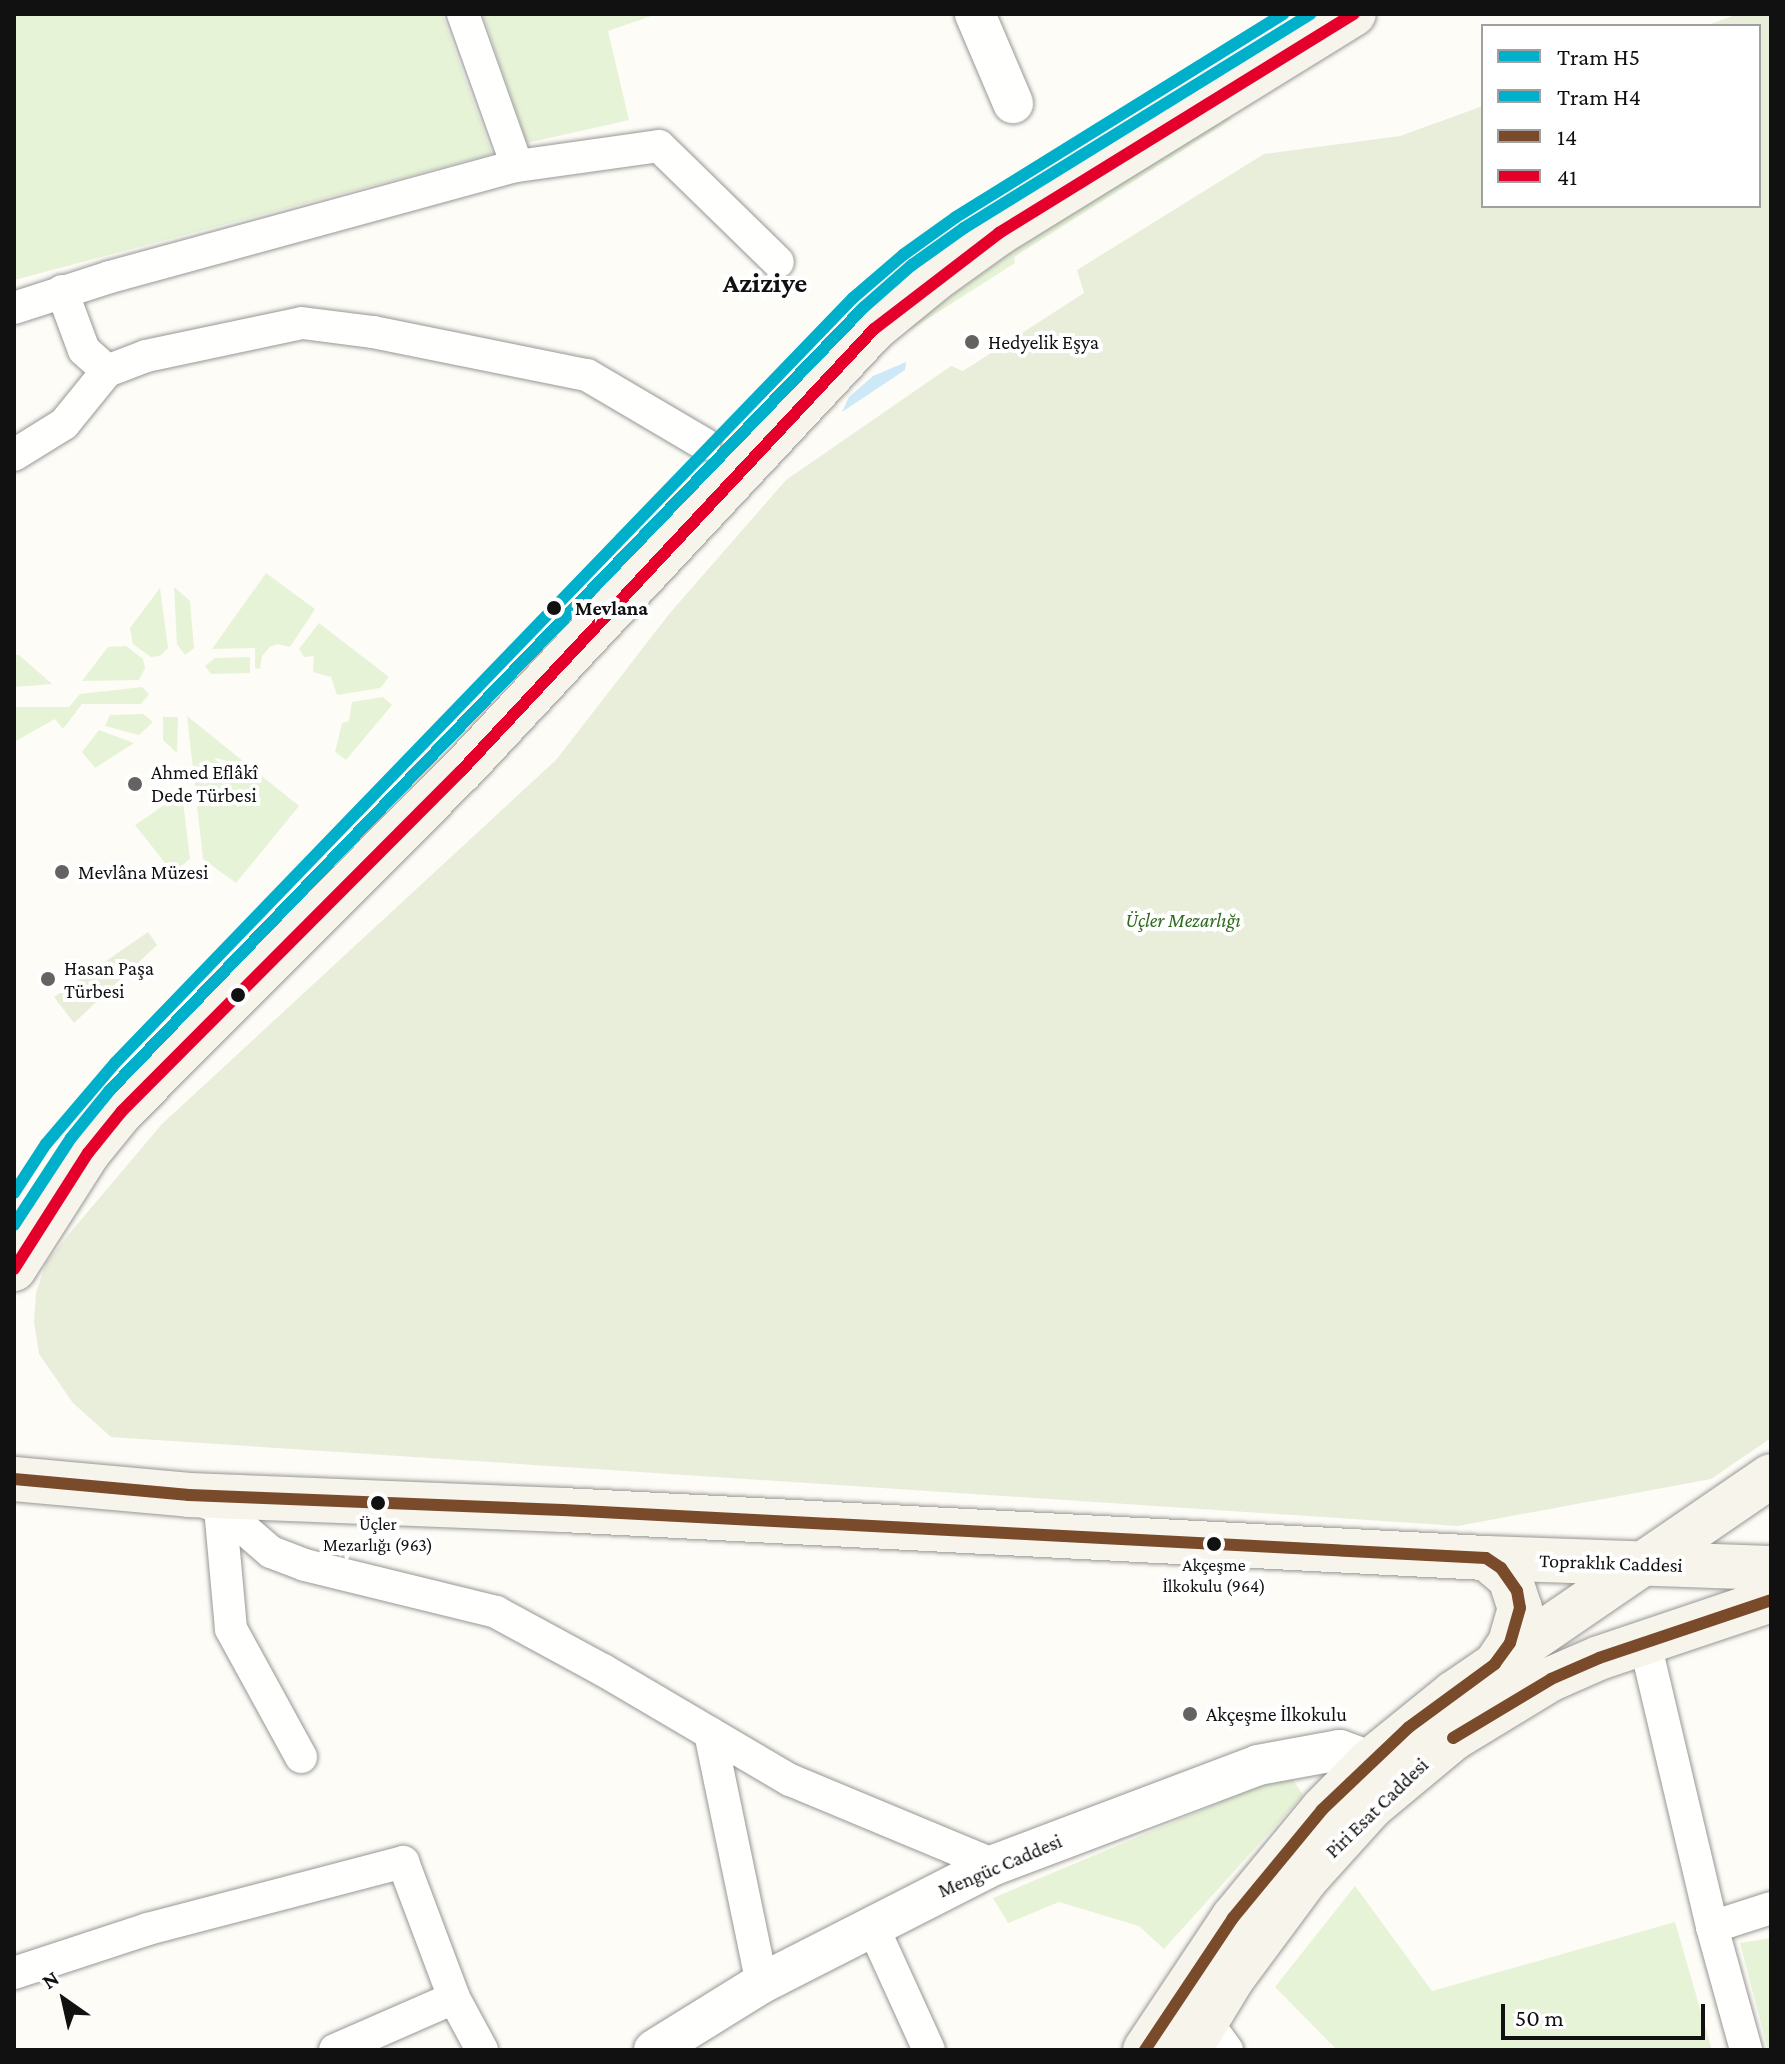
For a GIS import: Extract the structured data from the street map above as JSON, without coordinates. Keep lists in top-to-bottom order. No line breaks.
{"streets":{"main road":["Topraklık Caddesi","Piri Esat Caddesi"],"street":["Mengüc Caddesi"]},"crossings":[["Topraklık Caddesi","Piri Esat Caddesi"],["Piri Esat Caddesi","Mengüc Caddesi"]],"districts":["Aziziye"],"parks":["Üçler Mezarlığı"],"places":["Hedyelik Eşya","Mevlana","Ahmed Eflâkî Dede Türbesi","Mevlâna Müzesi","Hasan Paşa Türbesi","Üçler Mezarlığı (963)","Akçeşme İlkokulu (964)","Akçeşme İlkokulu"],"lines":["tram line H5","tram line H4","transit line 41","transit line 14"],"legend":["Tram H5","Tram H4","14","41"],"scale_bar":"50 m","north":"top left"}
